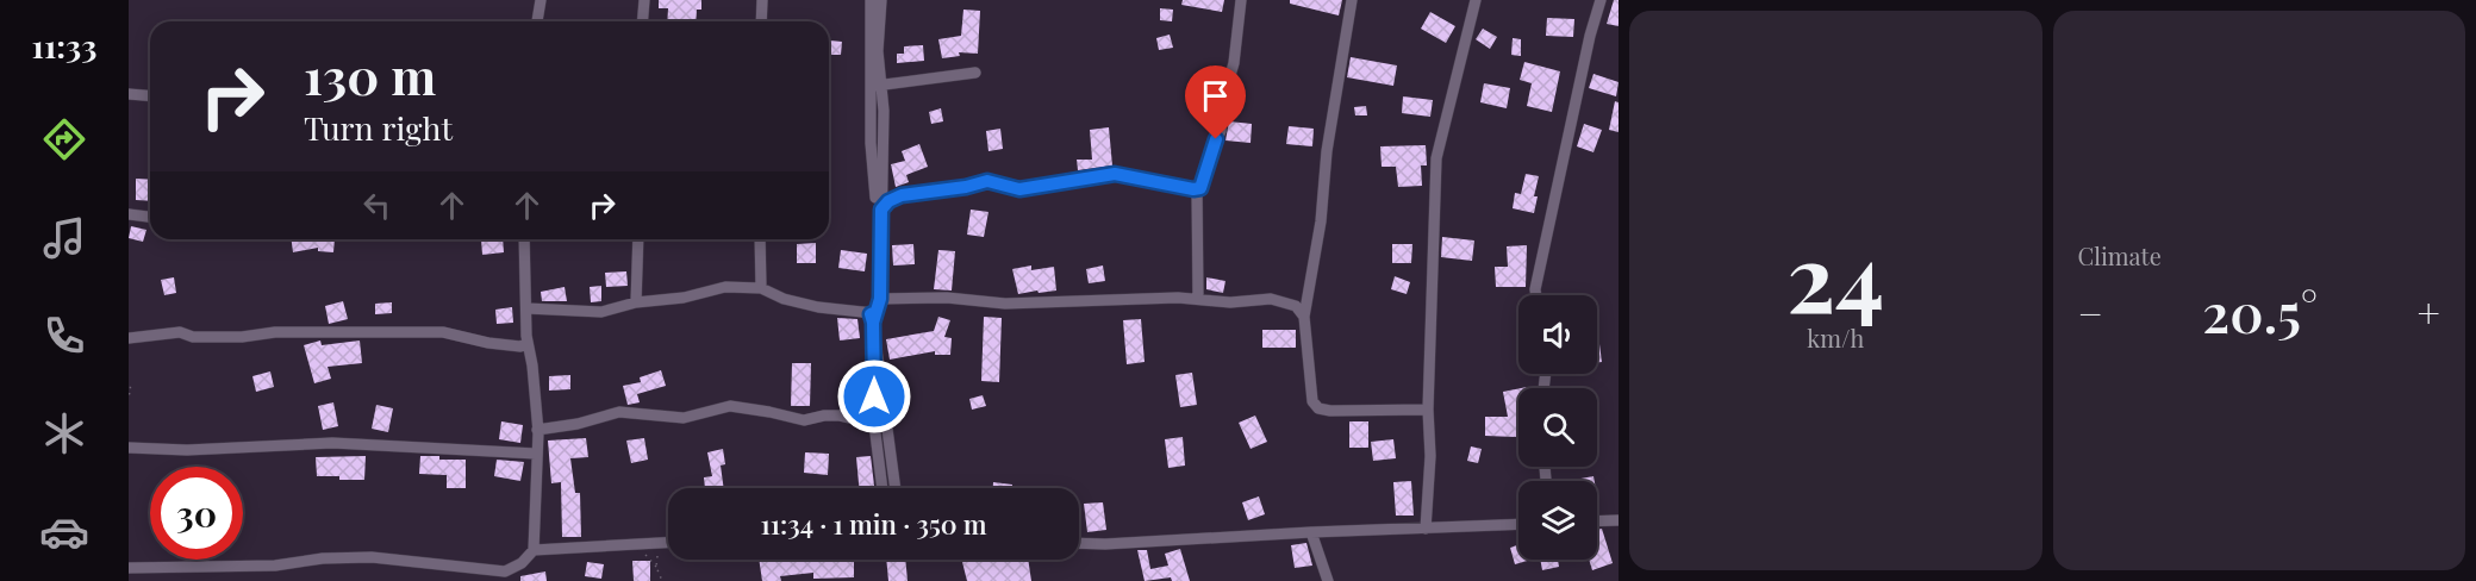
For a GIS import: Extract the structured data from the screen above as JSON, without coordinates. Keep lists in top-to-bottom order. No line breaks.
{"page":{"tabs":"11:33","tile":[["24","km/h"],"Climate"],"turn":["130 m","Turn right"],"heat":["−","20.5°","+"],"limit":"30","trip":"11:34 · 1 min · 350 m"}}
